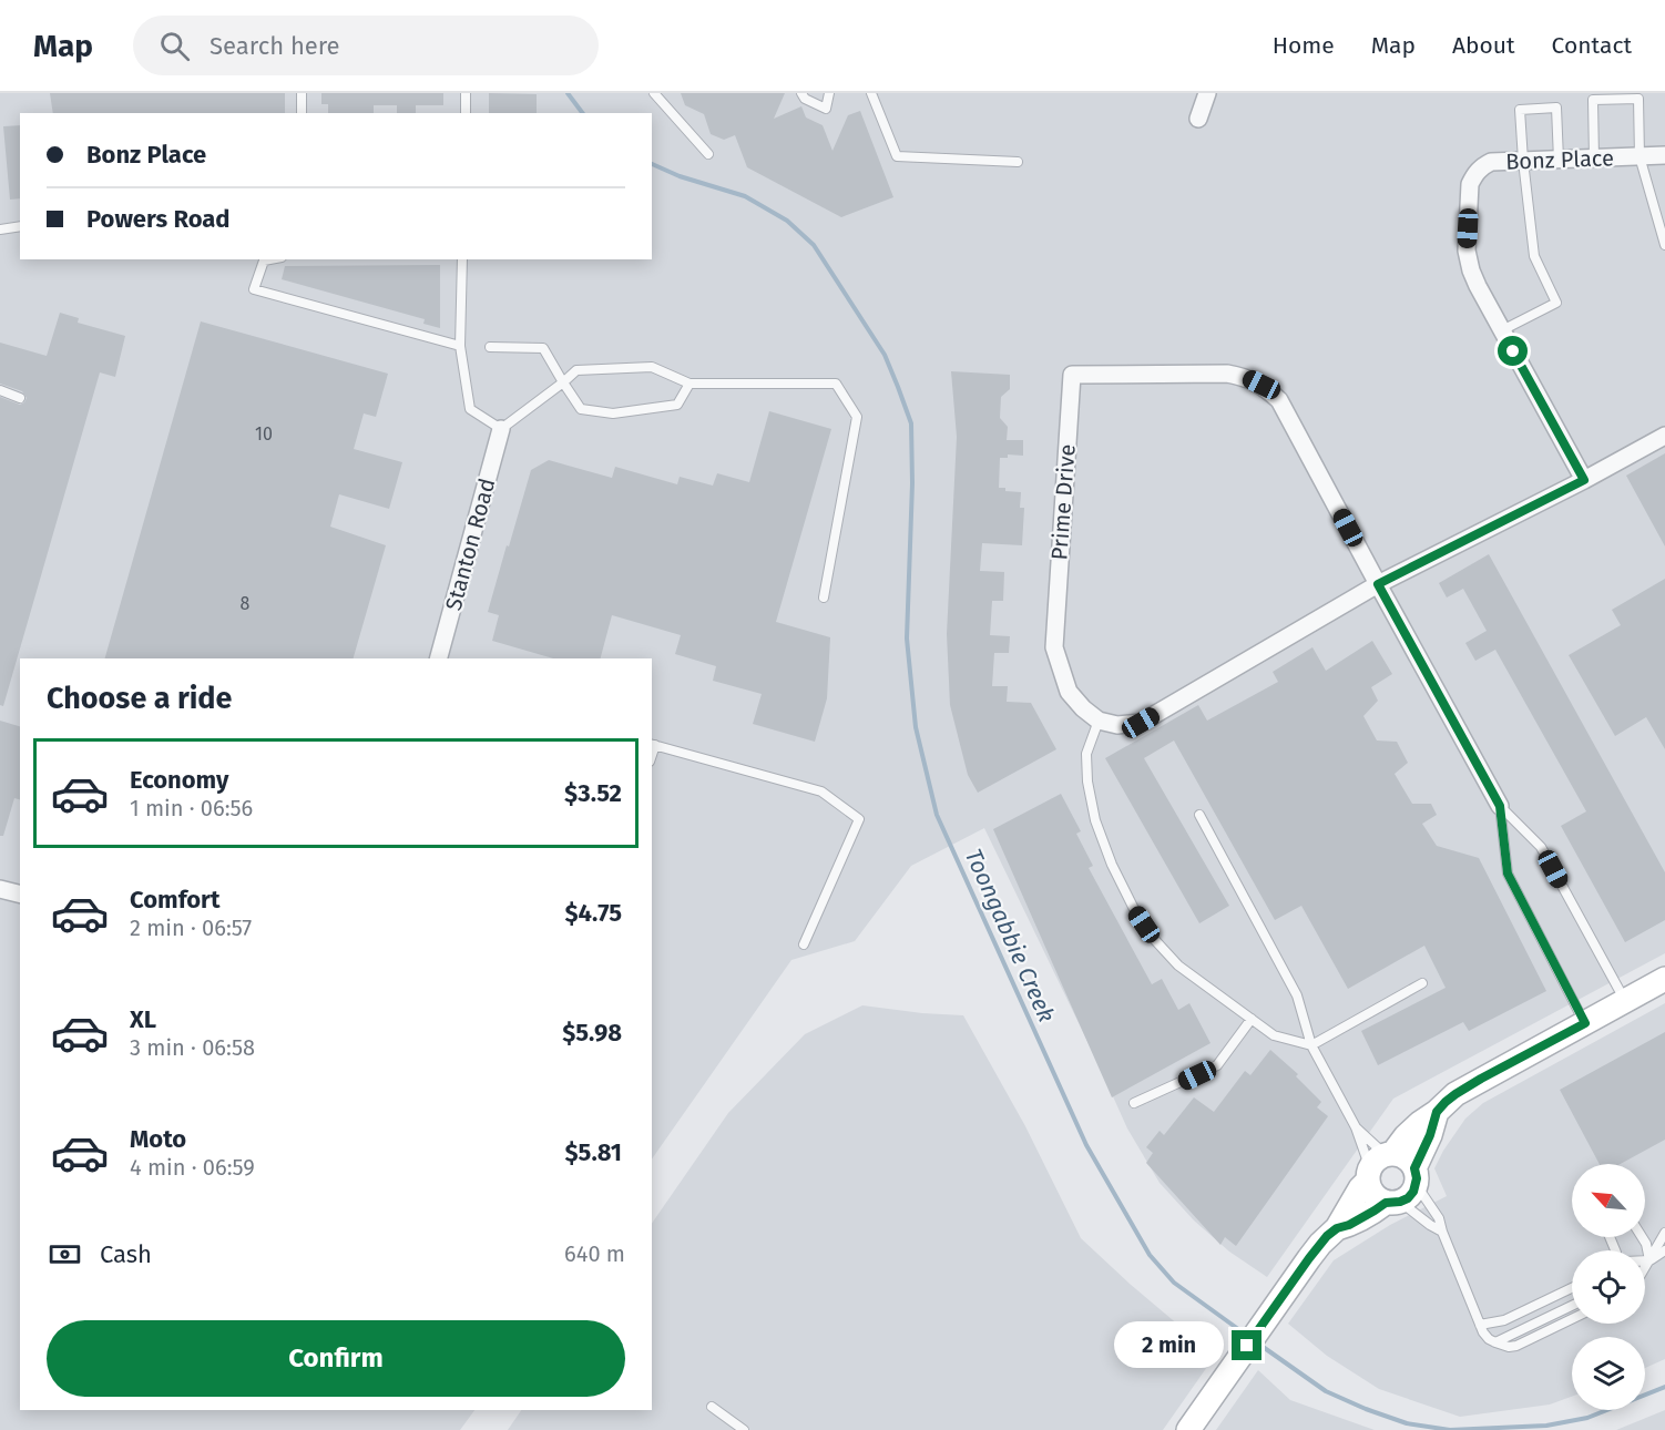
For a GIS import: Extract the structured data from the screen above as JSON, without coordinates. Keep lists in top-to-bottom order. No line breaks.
{"streets":{"street":["Bonz Place","Prime Drive","Stanton Road"]},"water":["Toongabbie Creek"],"house_numbers":["10","8"],"north":"top left","page":{"header":"Map","search":"Search here","nav":["Home","Map","About","Contact"],"banner":["Bonz Place","Powers Road"],"heading":"Choose a ride","list":[{"name":"Economy","note":"1 min · 06:56","value":"$3.52"},{"name":"Comfort","note":"2 min · 06:57","value":"$4.75"},{"name":"XL","note":"3 min · 06:58","value":"$5.98"},{"name":"Moto","note":"4 min · 06:59","value":"$5.81"}],"pay":["Cash","640 m"],"buttons":"Confirm","bubble":"2 min"}}
